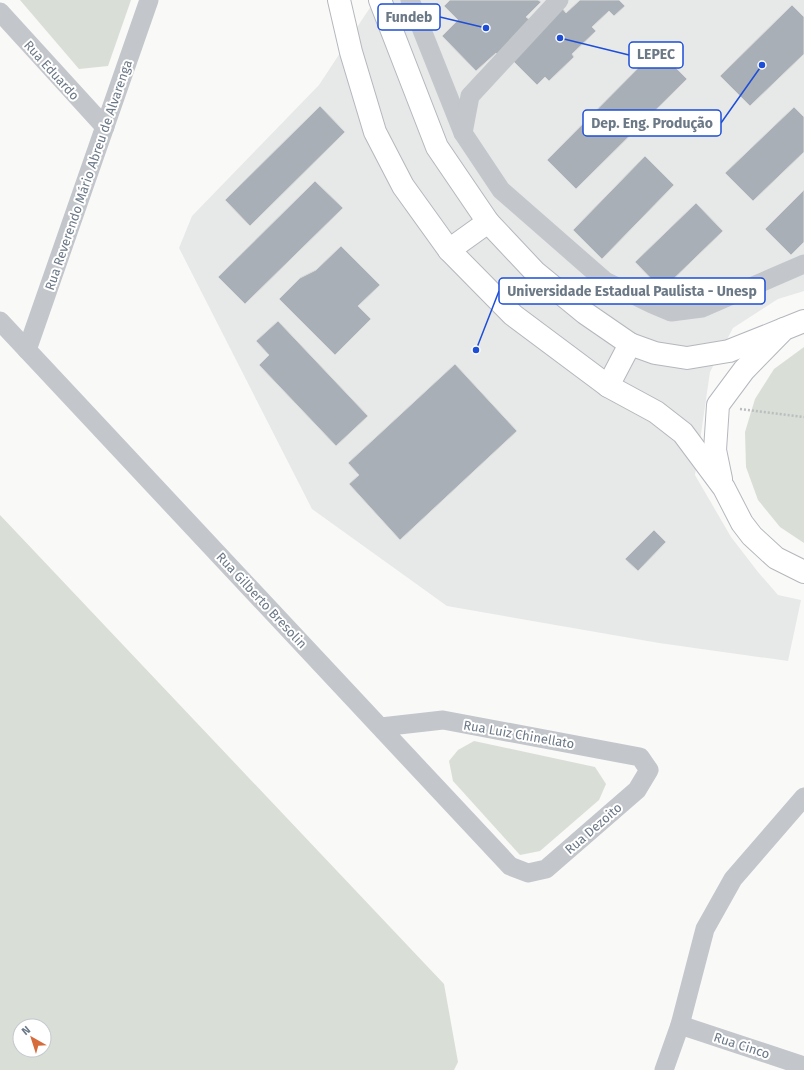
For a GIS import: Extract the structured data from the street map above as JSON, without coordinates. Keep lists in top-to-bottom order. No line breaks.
{"streets":{"street":["Rua Eduardo","Rua Reverendo Mário Abreu de Alvarenga","Rua Gilberto Bresolin","Rua Luiz Chinellato","Rua Dezoito","Rua Cinco"]},"crossings":[["Rua Eduardo","Rua Reverendo Mário Abreu de Alvarenga"],["Rua Reverendo Mário Abreu de Alvarenga","Rua Gilberto Bresolin"],["Rua Gilberto Bresolin","Rua Luiz Chinellato"],["Rua Gilberto Bresolin","Rua Dezoito"],["Rua Luiz Chinellato","Rua Dezoito"]],"places":["Fundeb","LEPEC","Dep. Eng. Produção","Universidade Estadual Paulista - Unesp"],"north":"top left"}
